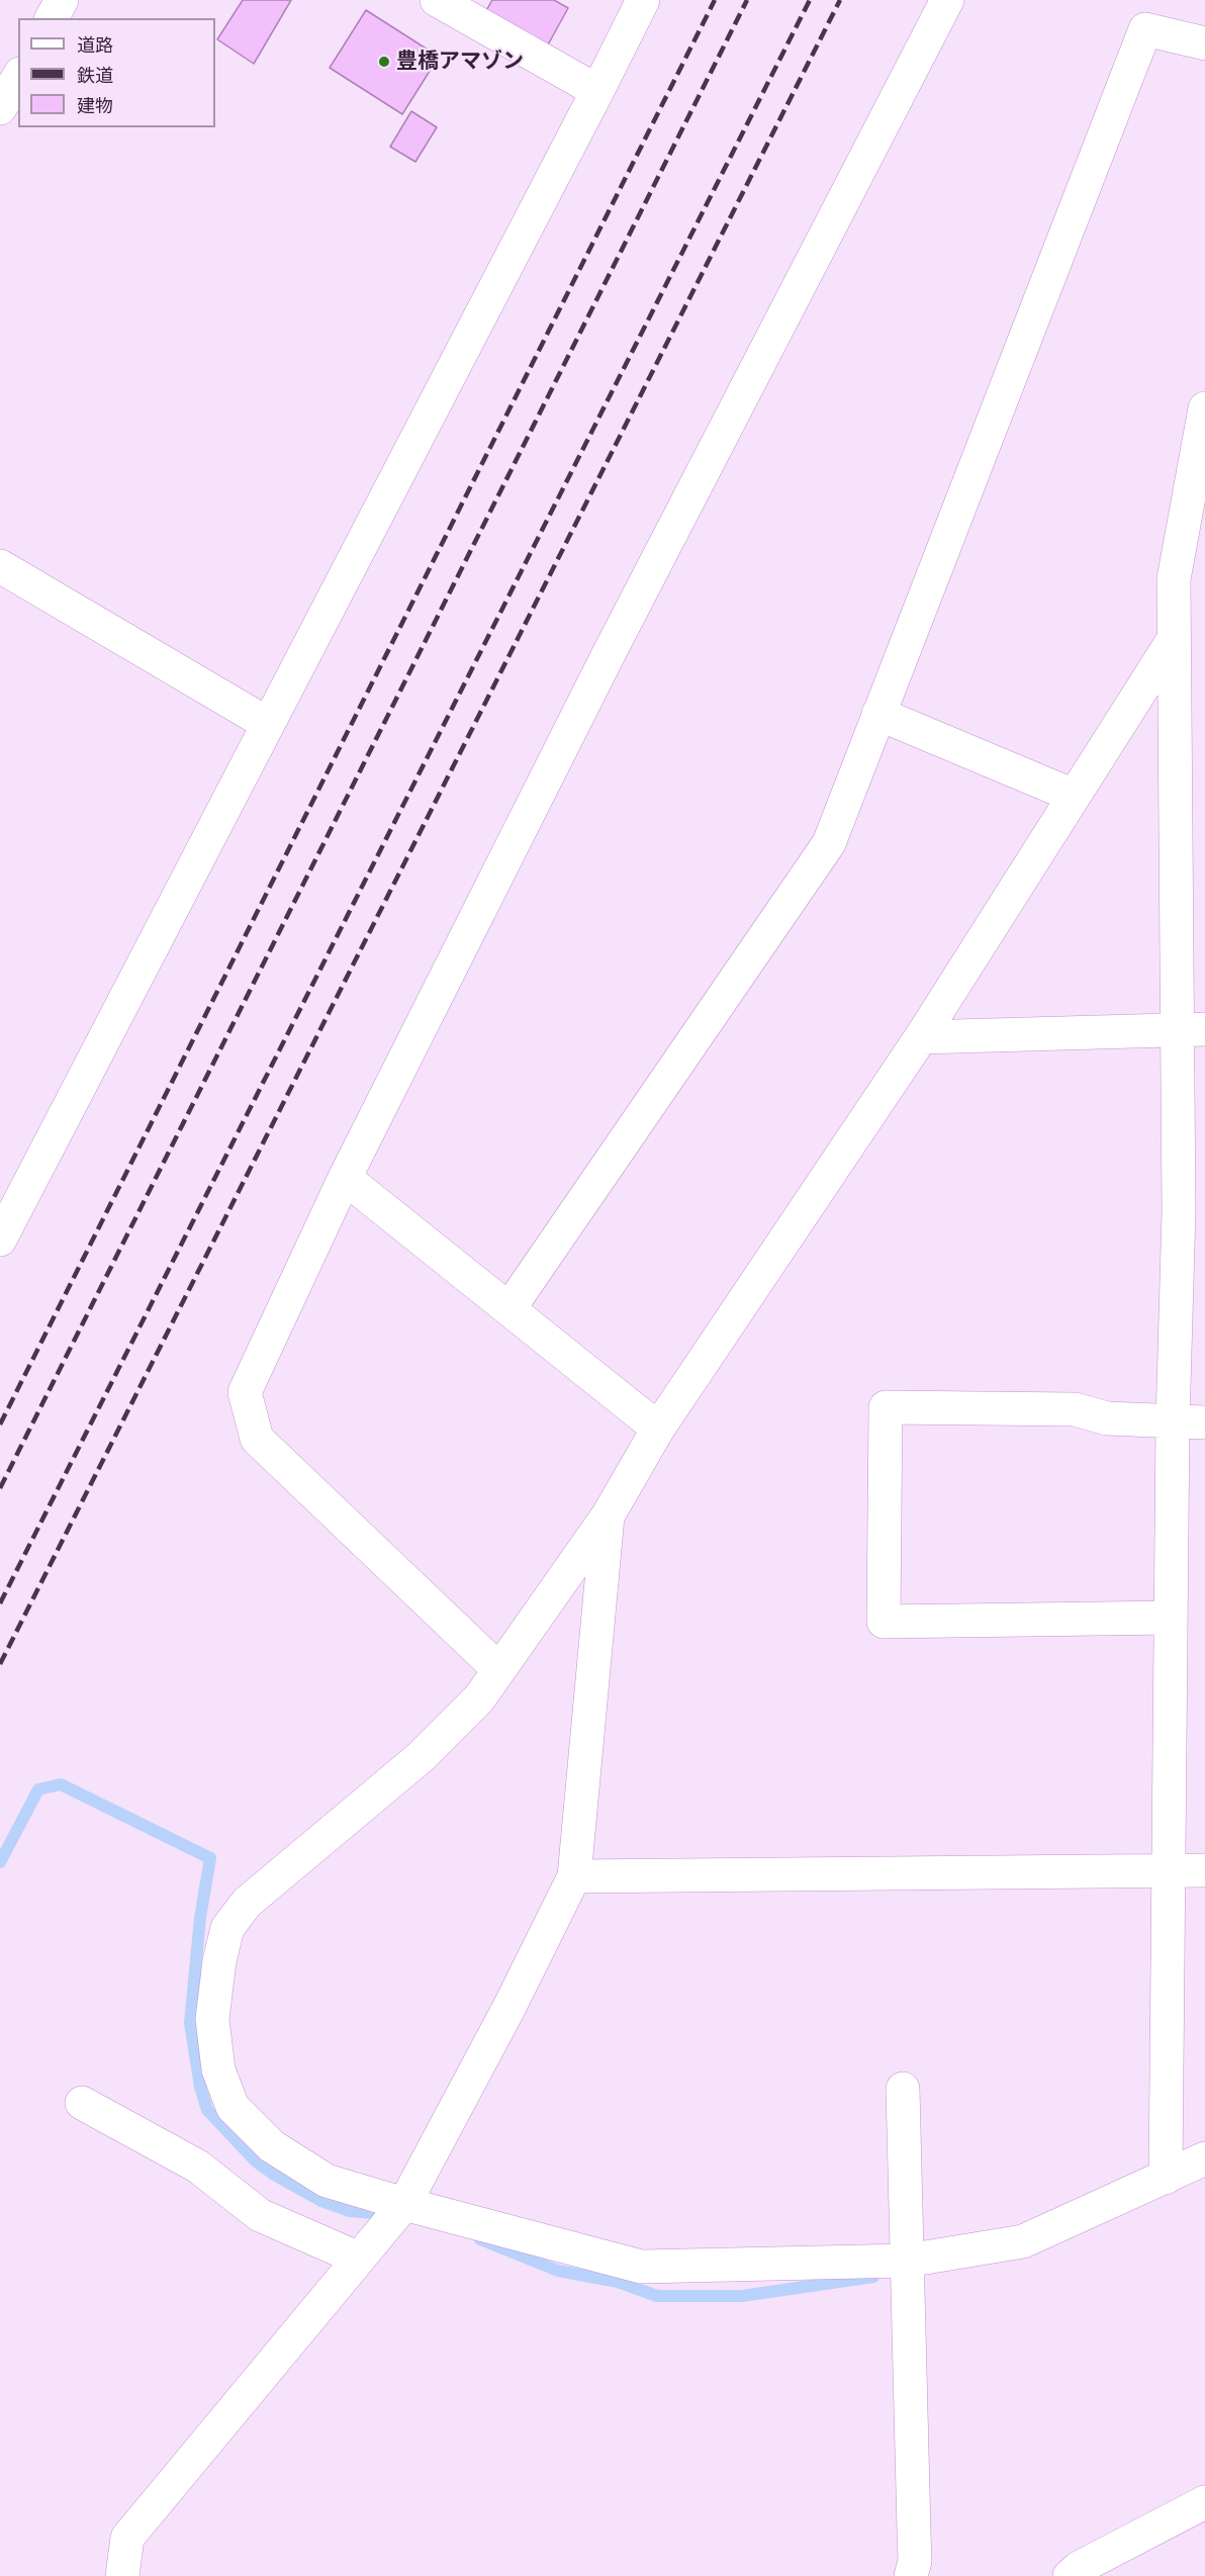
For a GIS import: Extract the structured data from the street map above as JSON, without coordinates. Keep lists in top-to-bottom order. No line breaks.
{"places":["豊橋アマゾン"],"legend":["道路","鉄道","建物"]}
